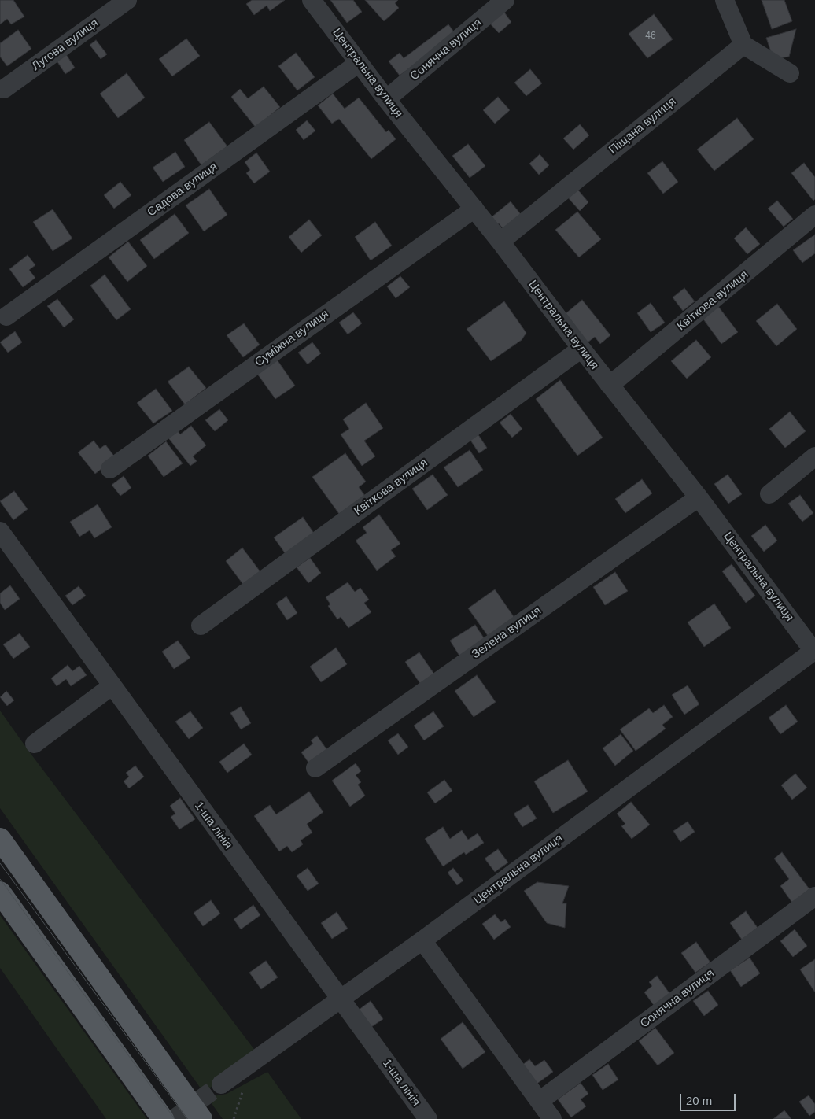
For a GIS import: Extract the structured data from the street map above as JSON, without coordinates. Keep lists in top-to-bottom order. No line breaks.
{"streets":{"street":["Лугова вулиця","Сонячна вулиця","Центральна вулиця","Піщана вулиця","Садова вулиця","Квіткова вулиця","Суміжна вулиця","Зелена вулиця","1-ша лінія"]},"crossings":[["Сонячна вулиця","Центральна вулиця"],["Центральна вулиця","Піщана вулиця"],["Центральна вулиця","Садова вулиця"],["Центральна вулиця","Квіткова вулиця"],["Центральна вулиця","Суміжна вулиця"],["Центральна вулиця","Зелена вулиця"],["Центральна вулиця","1-ша лінія"]],"house_numbers":["46"],"scale_bar":"20 m"}
